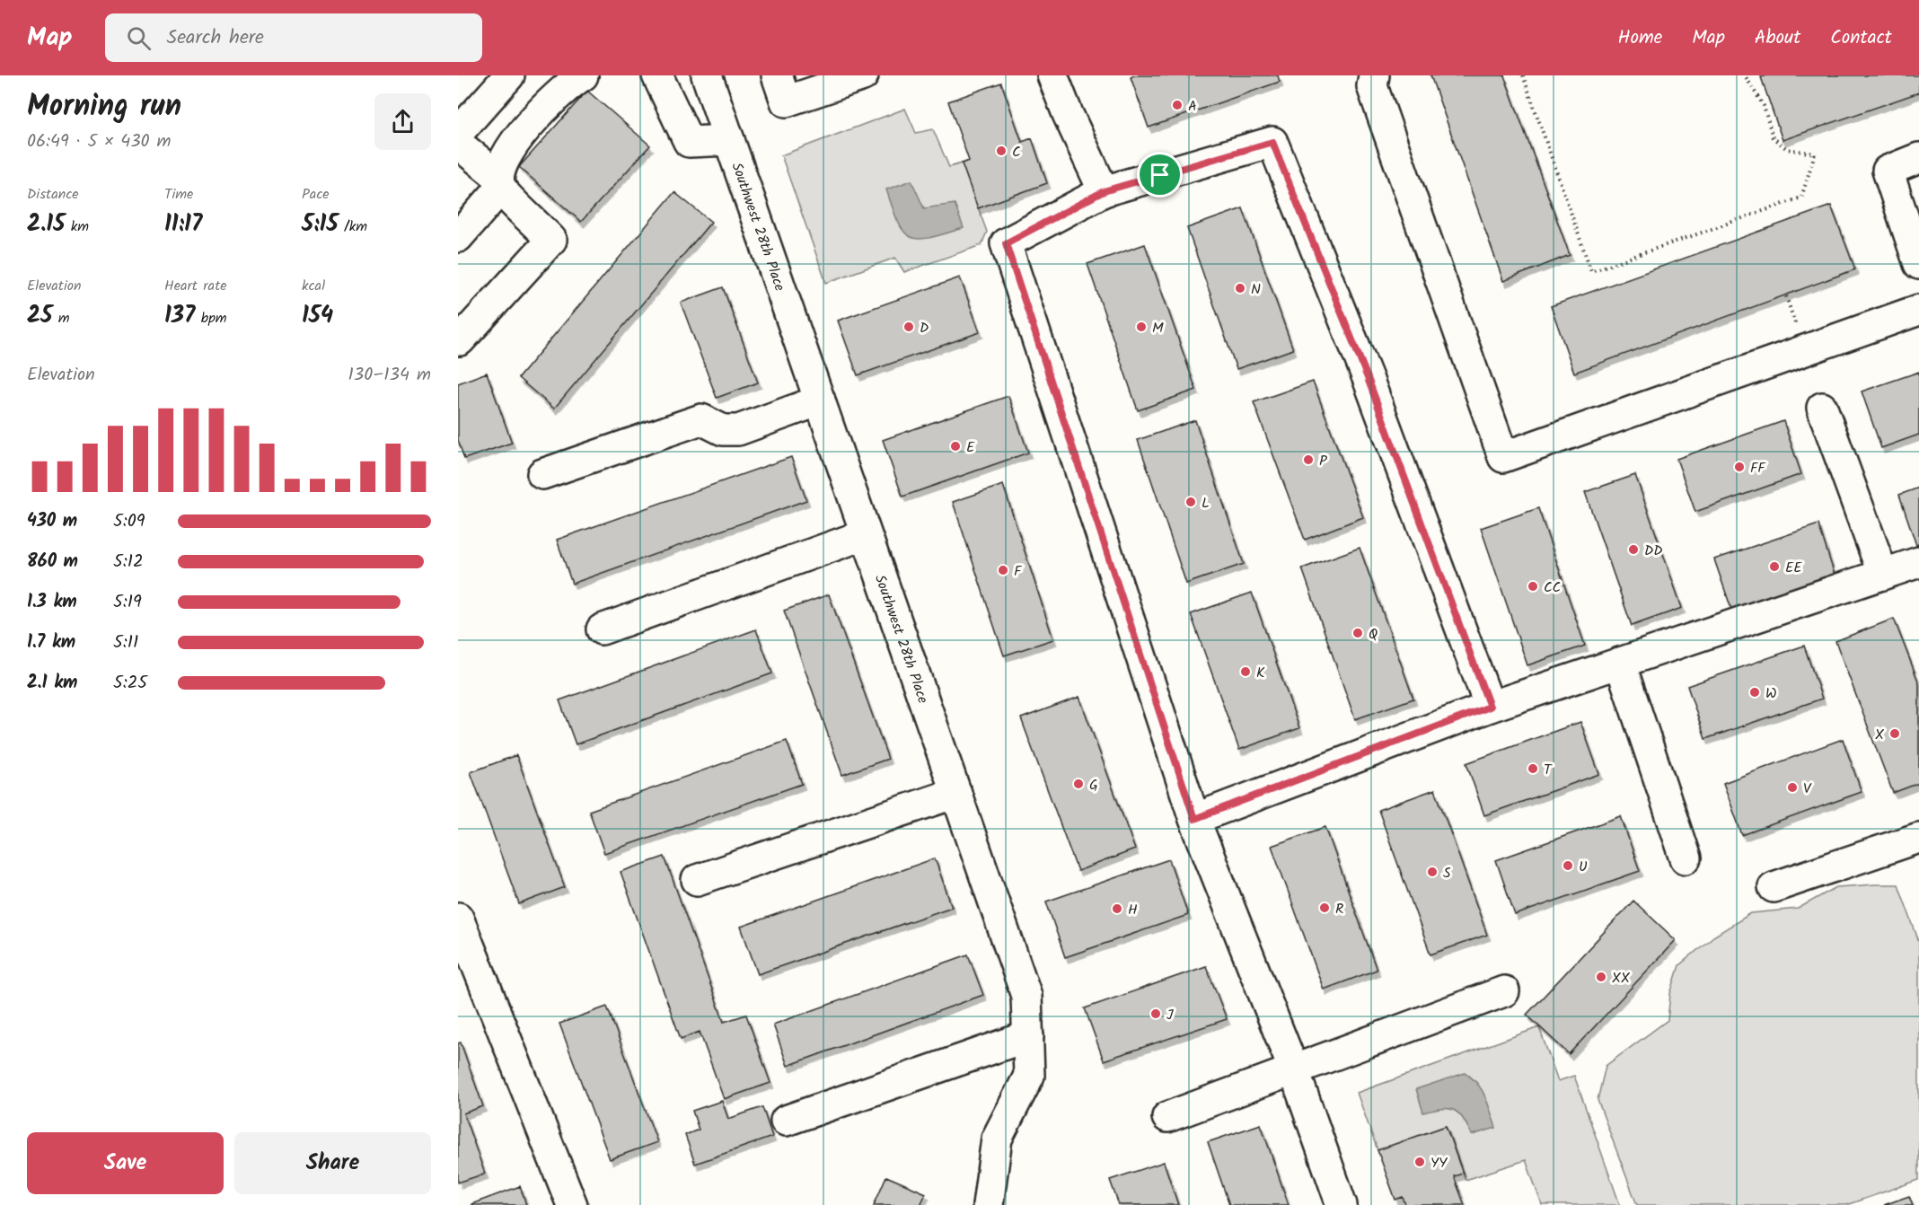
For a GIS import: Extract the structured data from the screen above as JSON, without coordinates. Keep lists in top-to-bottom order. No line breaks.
{"streets":{"street":["Southwest 28th Place"]},"places":["A","C","N","D","M","E","P","FF","L","DD","EE","F","CC","Q","K","W","X","T","G","V","U","S","R","H","XX","J","YY"],"page":{"header":"Map","search":"Search here","nav":["Home","Map","About","Contact"],"heading":["Morning run","06:49 · 5 × 430 m"],"stats":[["Distance","2.15 km"],["Time","11:17"],["Pace","5:15 /km"],["Elevation","25 m"],["Heart rate","137 bpm"],["kcal","154"]],"chart":["Elevation","130–134 m"],"list":[{"name":"430 m","note":"5:09"},{"name":"860 m","note":"5:12"},{"name":"1.3 km","note":"5:19"},{"name":"1.7 km","note":"5:11"},{"name":"2.1 km","note":"5:25"}],"buttons":["Save","Share"]}}
